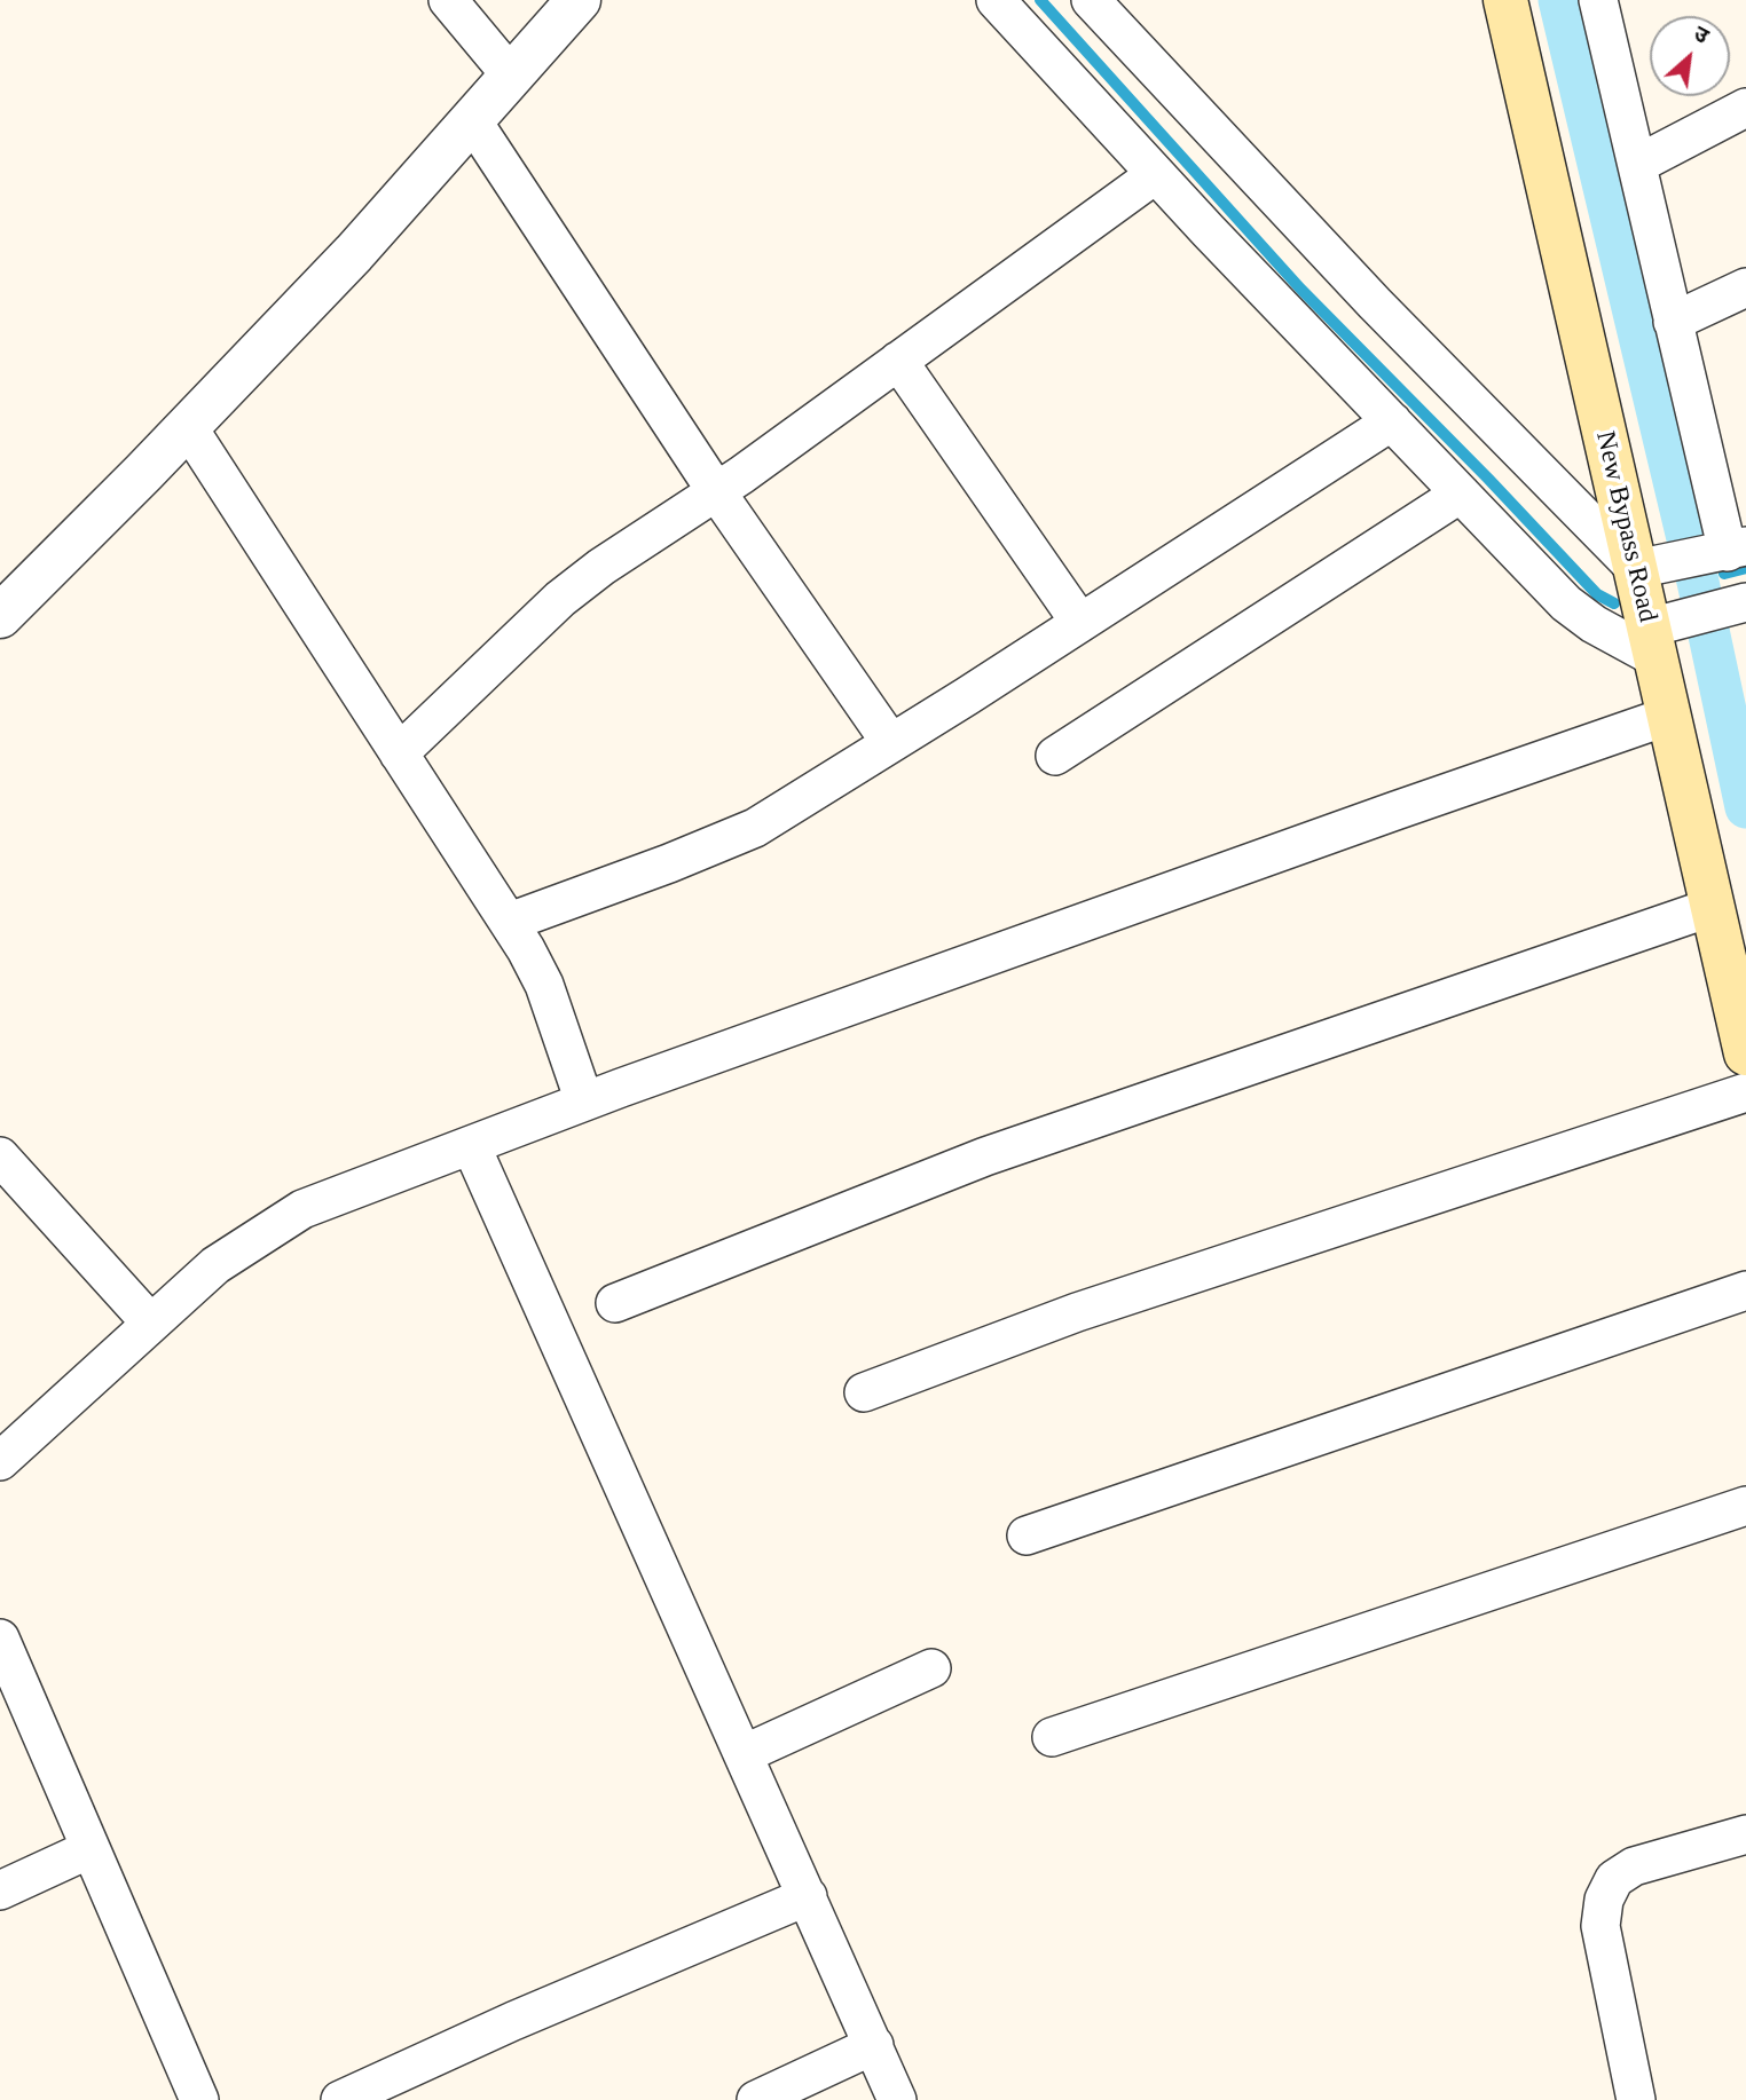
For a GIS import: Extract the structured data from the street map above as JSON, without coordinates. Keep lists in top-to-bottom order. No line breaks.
{"streets":{"main road":["New Bypass Road"]},"north":"top right"}
